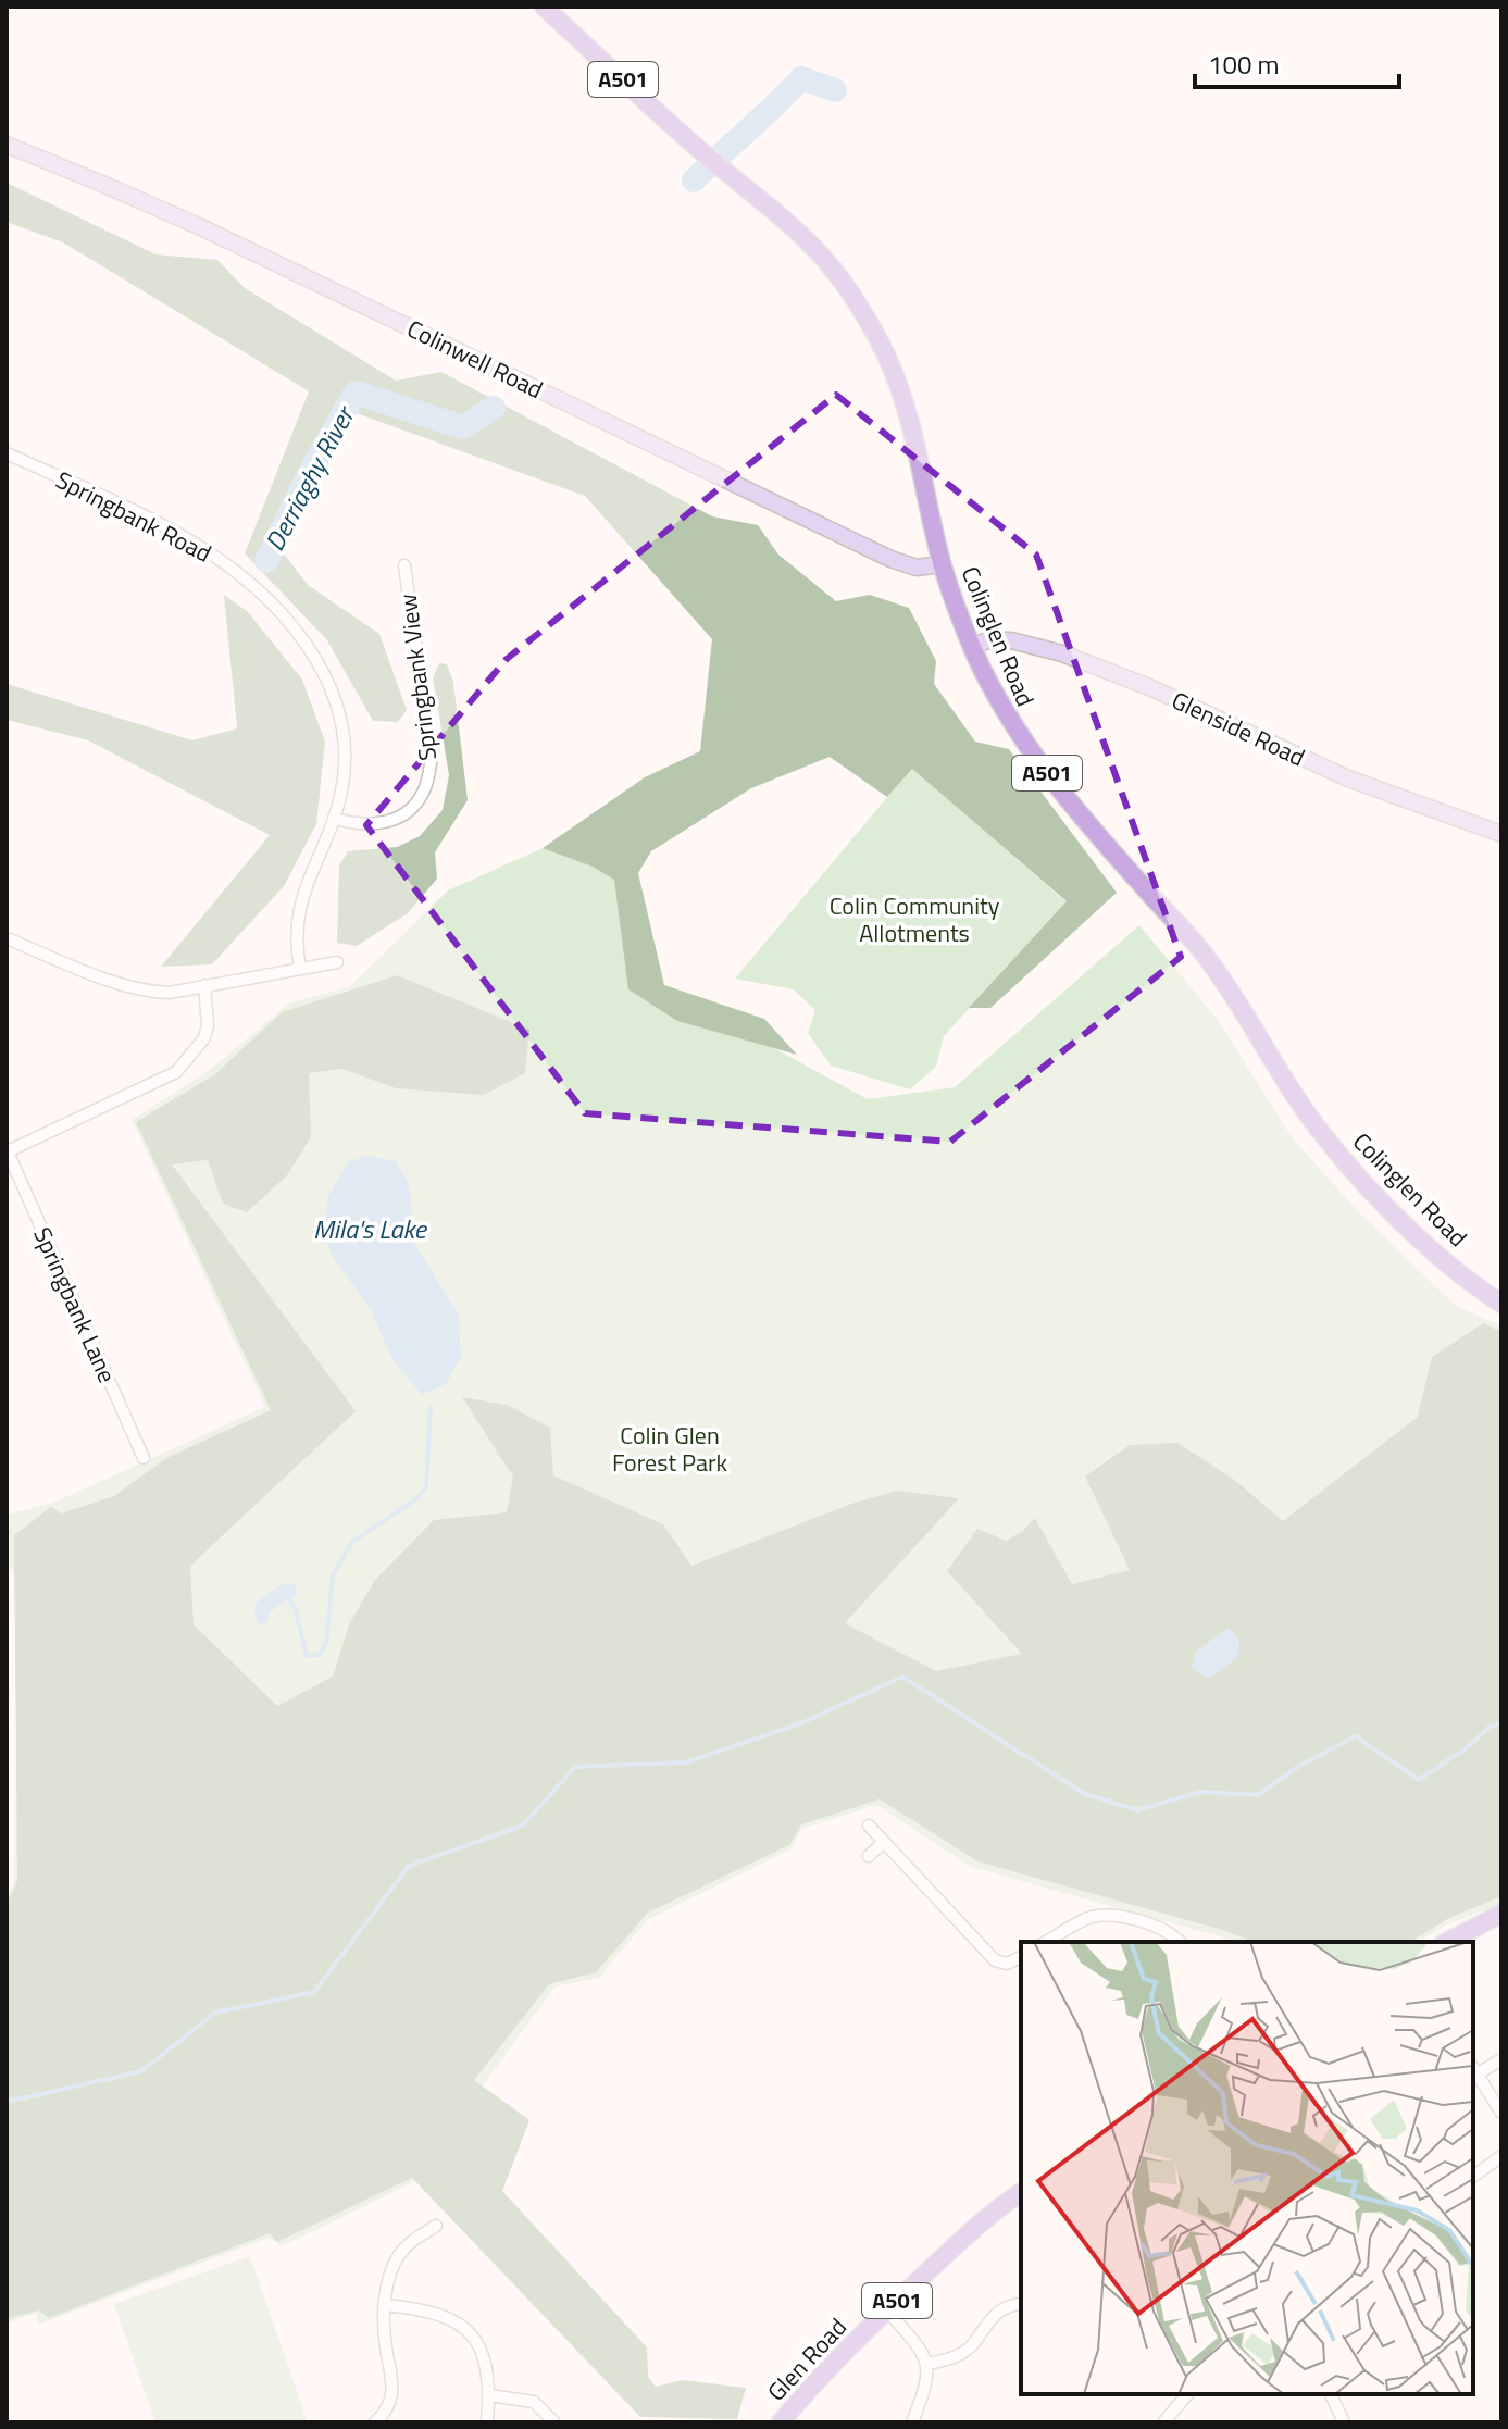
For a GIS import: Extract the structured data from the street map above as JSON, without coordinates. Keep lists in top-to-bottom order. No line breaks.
{"streets":{"main road":["A501","Colinglen Road","Glen Road"],"street":["Colinwell Road","Springbank Road","Springbank View","Glenside Road","Springbank Lane"]},"crossings":[["Colinwell Road","Colinglen Road"],["Springbank Road","Springbank View"],["Colinglen Road","Glenside Road"]],"water":["Derriaghy River","Mila's Lake"],"parks":["Colin Community Allotments","Colin Glen Forest Park"],"scale_bar":"100 m"}
